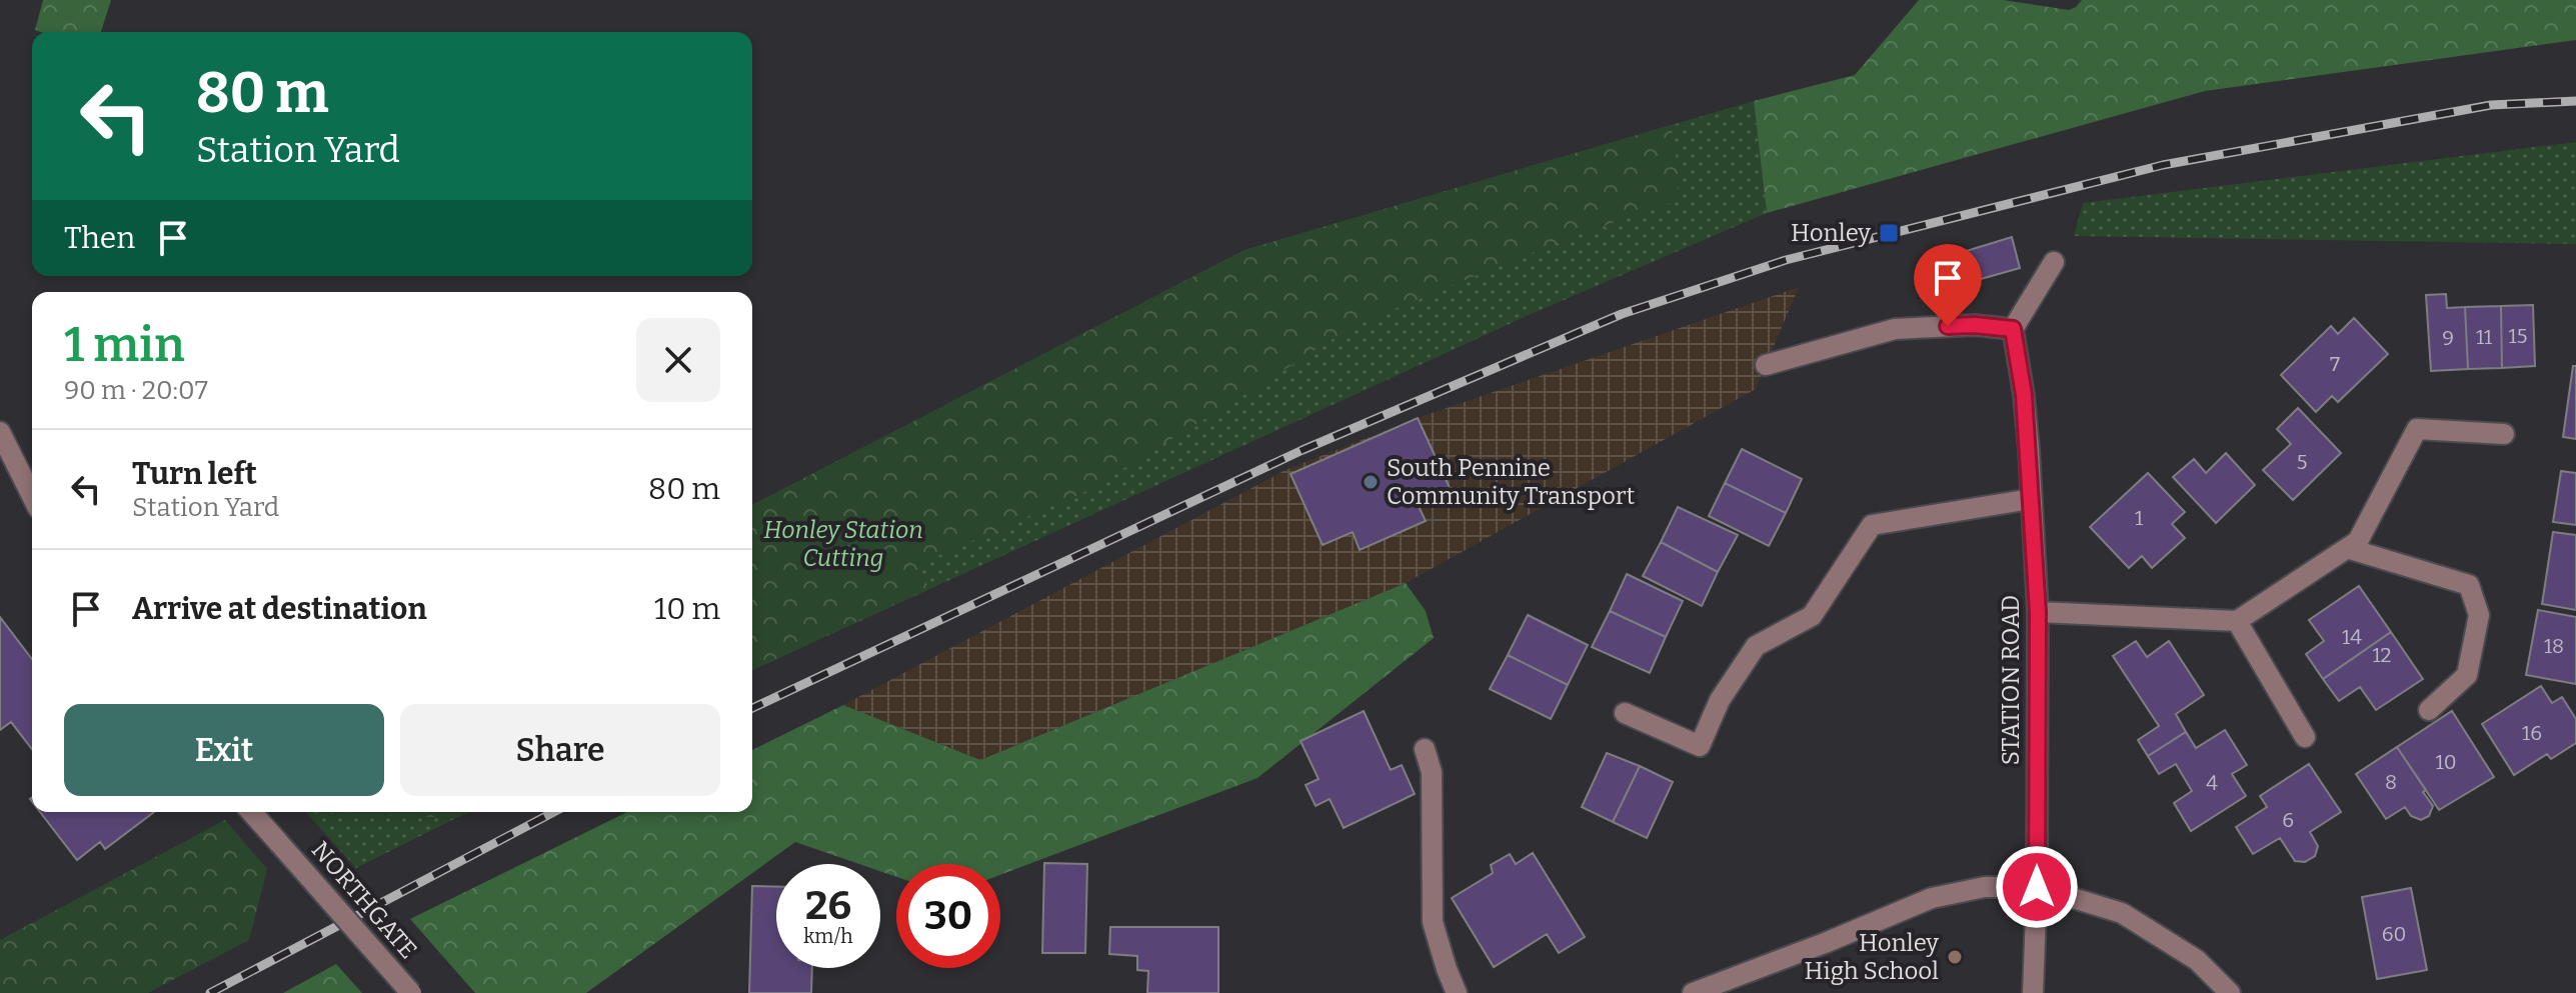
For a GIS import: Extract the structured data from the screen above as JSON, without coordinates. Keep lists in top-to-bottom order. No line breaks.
{"streets":{"street":["STATION ROAD","NORTHGATE"]},"parks":["Honley Station Cutting"],"places":{"transit":["Honley"],"other":["South Pennine Community Transport","Honley High School"]},"house_numbers":["15","11","9","7","5","1","14","18","12","16","10","8","4","6","60"],"page":{"turn":["80 m","Station Yard"],"then":"Then","heading":["1 min","90 m · 20:07"],"list":[{"name":"Turn left","note":"Station Yard","value":"80 m"},{"name":"Arrive at destination","value":"10 m"}],"buttons":["Exit","Share"],"speed":"26 km/h","limit":"30"}}
